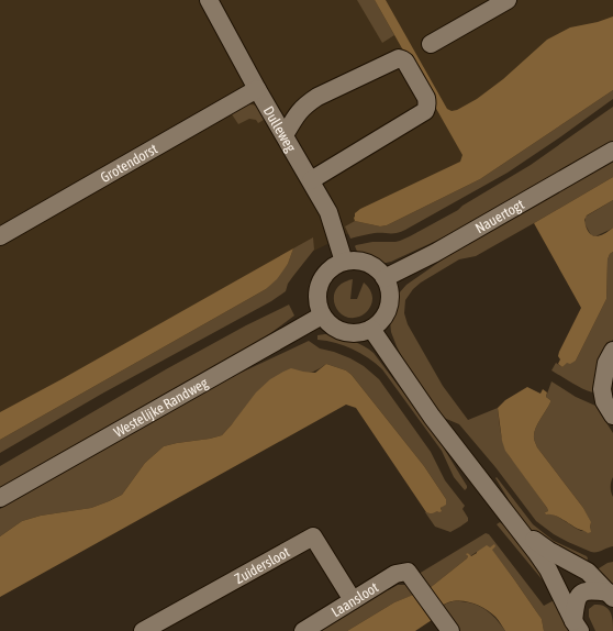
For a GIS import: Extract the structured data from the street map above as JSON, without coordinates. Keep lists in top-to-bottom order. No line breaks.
{"streets":{"street":["Dulleweg","Grotendorst","Nauertogt","Westelijke Randweg","Zuidersloot","Laansloot"]},"crossings":[["Dulleweg","Grotendorst"],["Dulleweg","Nauertogt"],["Dulleweg","Westelijke Randweg"],["Nauertogt","Westelijke Randweg"],["Zuidersloot","Laansloot"]]}
